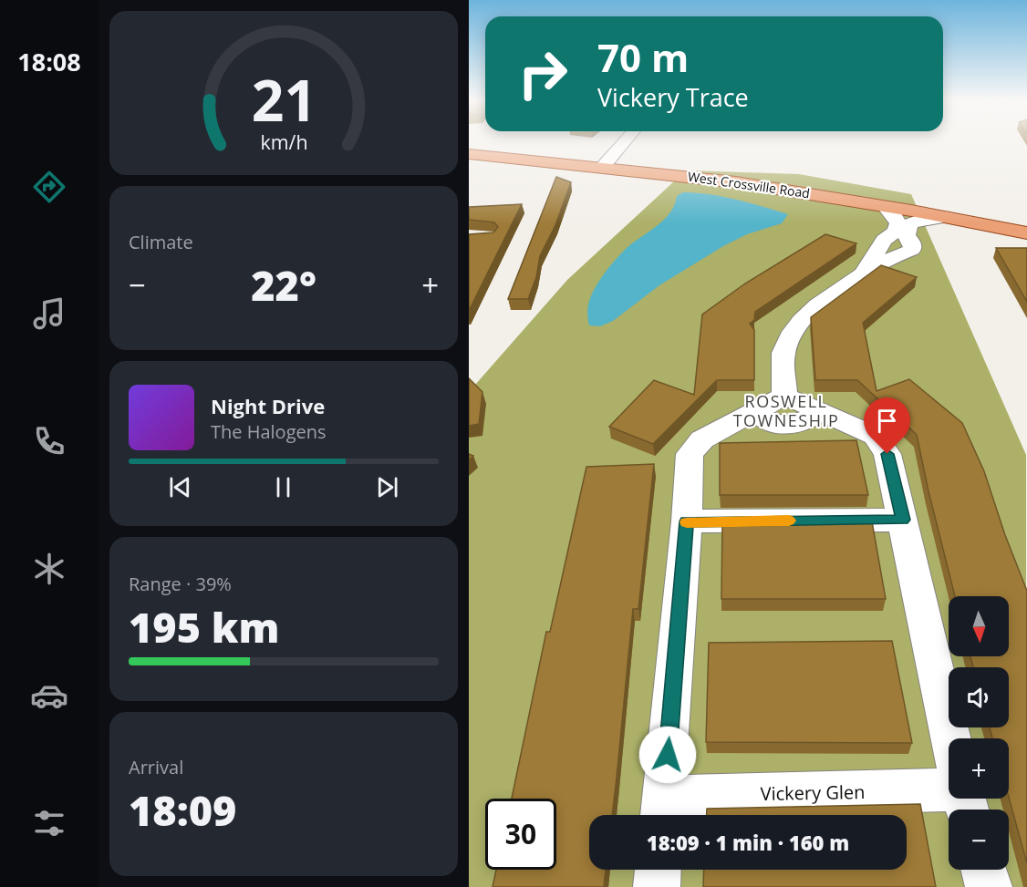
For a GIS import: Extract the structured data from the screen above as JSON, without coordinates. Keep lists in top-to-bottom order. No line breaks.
{"streets":{"main road":["West Crossville Road"],"street":["Vickery Glen"]},"districts":["ROSWELL TOWNESHIP"],"north":"bottom","page":{"tabs":"18:08","turn":["70 m","Vickery Trace"],"tile":["Climate",["Range · 39%","195 km"],["Arrival","18:09"]],"heat":["−","22°","+"],"song":["Night Drive","The Halogens"],"map_buttons":["+","−"],"limit":"30","trip":"18:09 · 1 min · 160 m","gauge":["21","km/h"]}}
